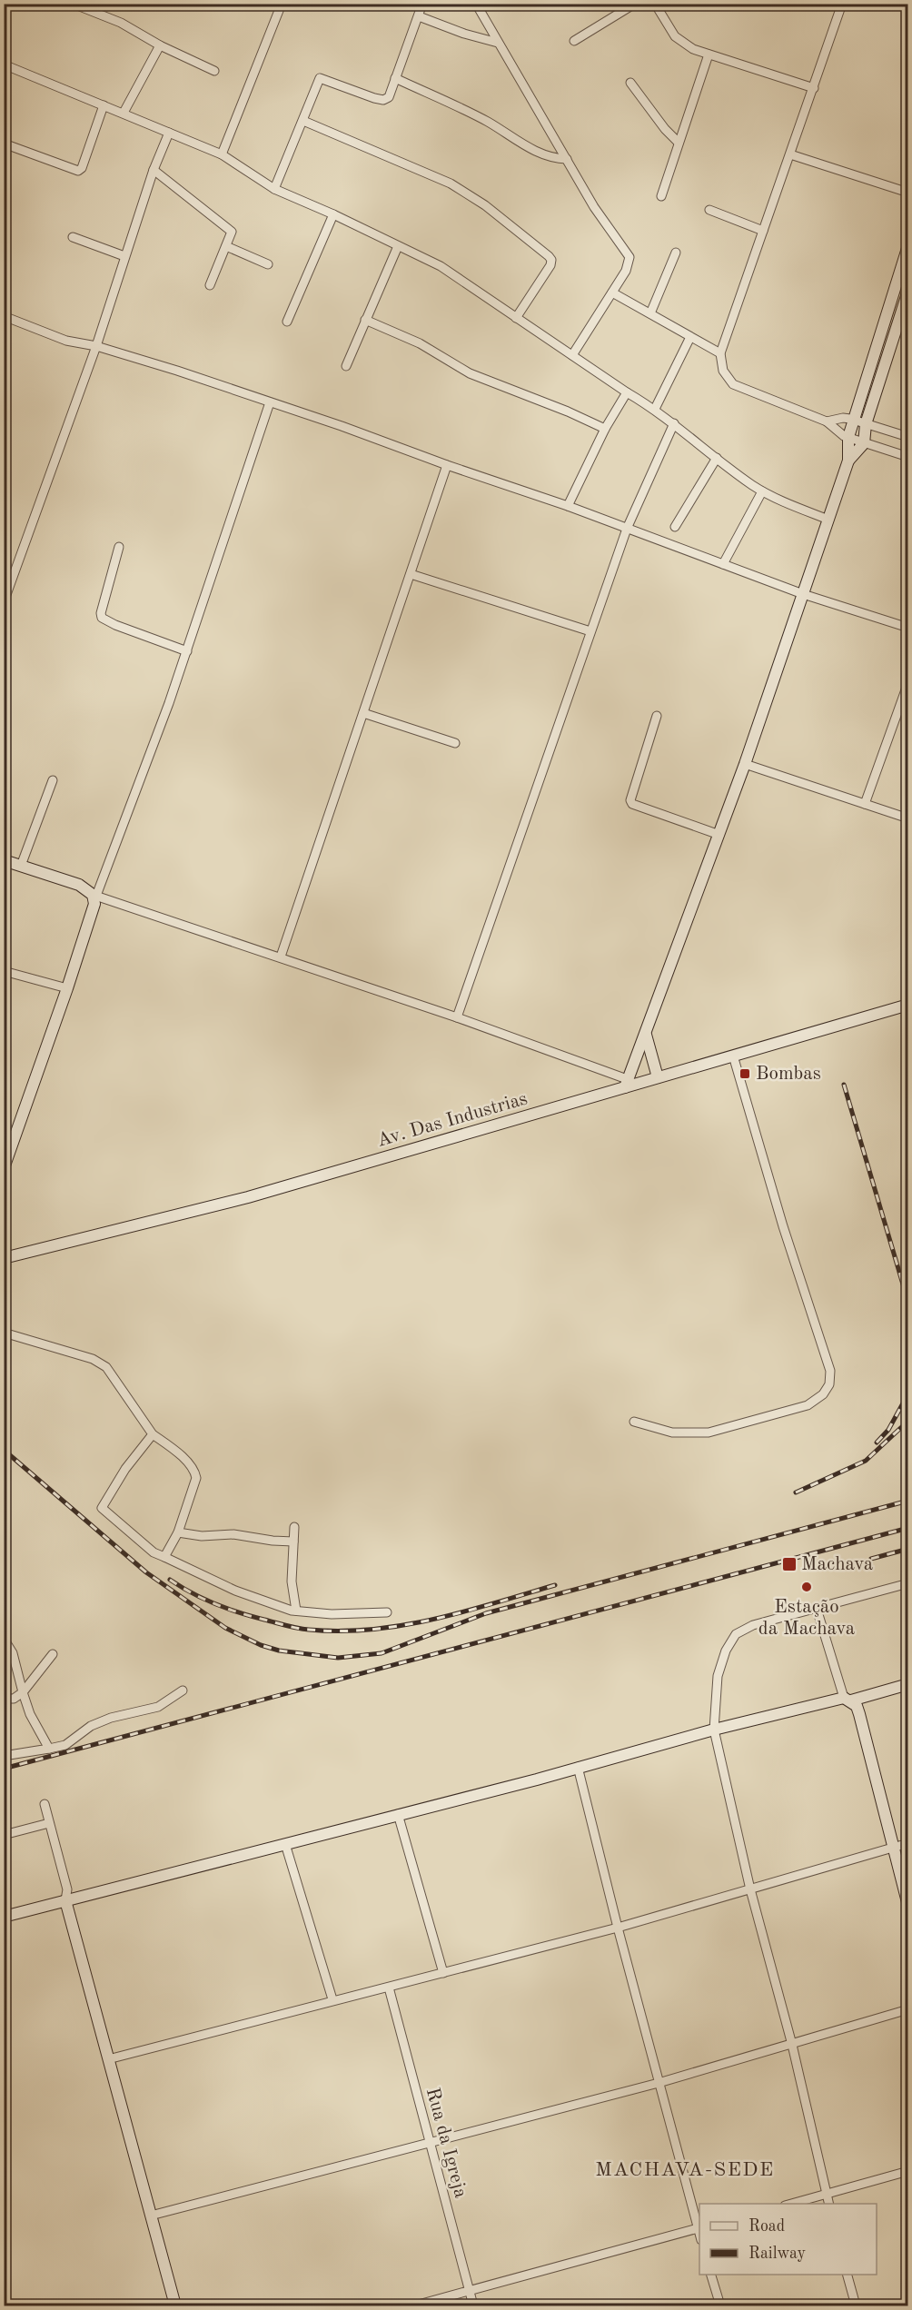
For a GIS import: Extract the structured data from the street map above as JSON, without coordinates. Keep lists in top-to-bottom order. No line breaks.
{"streets":{"street":["Av. Das Industrias","Rua da Igreja"]},"districts":["MACHAVA-SEDE"],"places":{"transit":["Bombas","Machava"],"other":["Estação da Machava"]},"legend":["Road","Railway"]}
